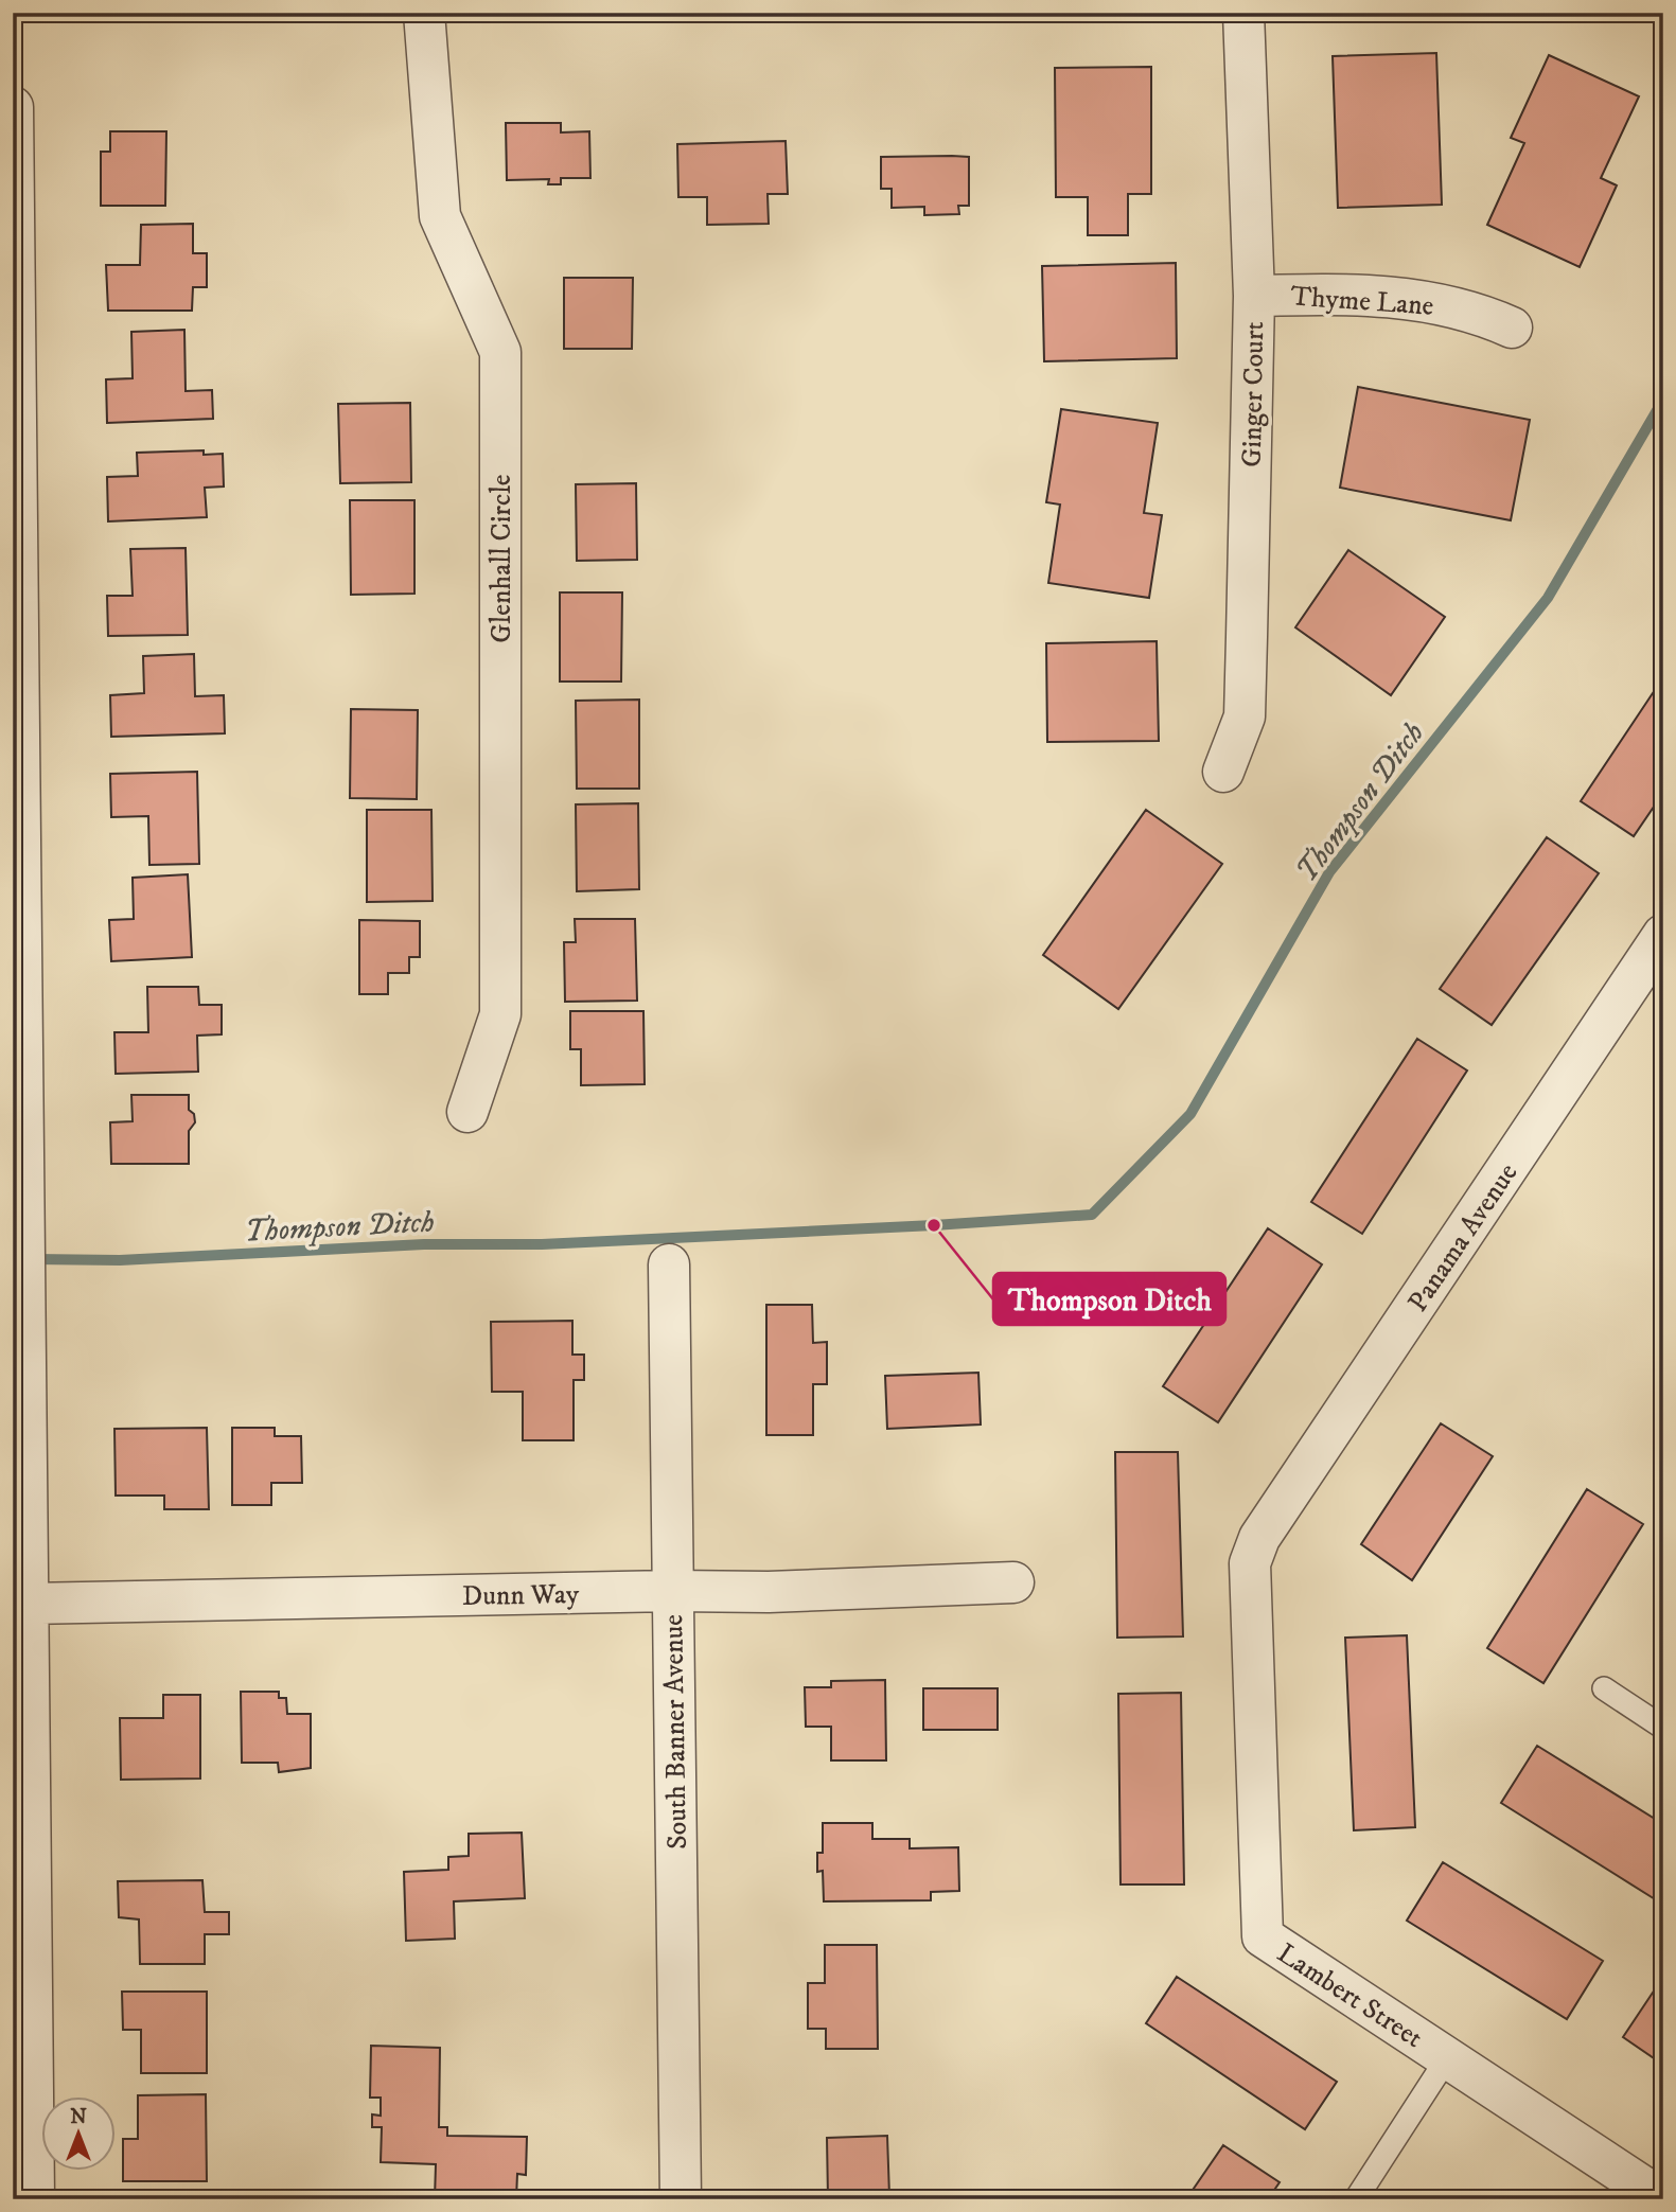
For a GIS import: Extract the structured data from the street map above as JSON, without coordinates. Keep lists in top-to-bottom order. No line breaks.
{"streets":{"street":["Thyme Lane","Ginger Court","Glenhall Circle","Panama Avenue","Dunn Way","South Banner Avenue","Lambert Street"]},"crossings":[["Thyme Lane","Ginger Court"],["Panama Avenue","Lambert Street"],["Dunn Way","South Banner Avenue"]],"water":["Thompson Ditch"],"places":["Thompson Ditch"],"north":"top"}
